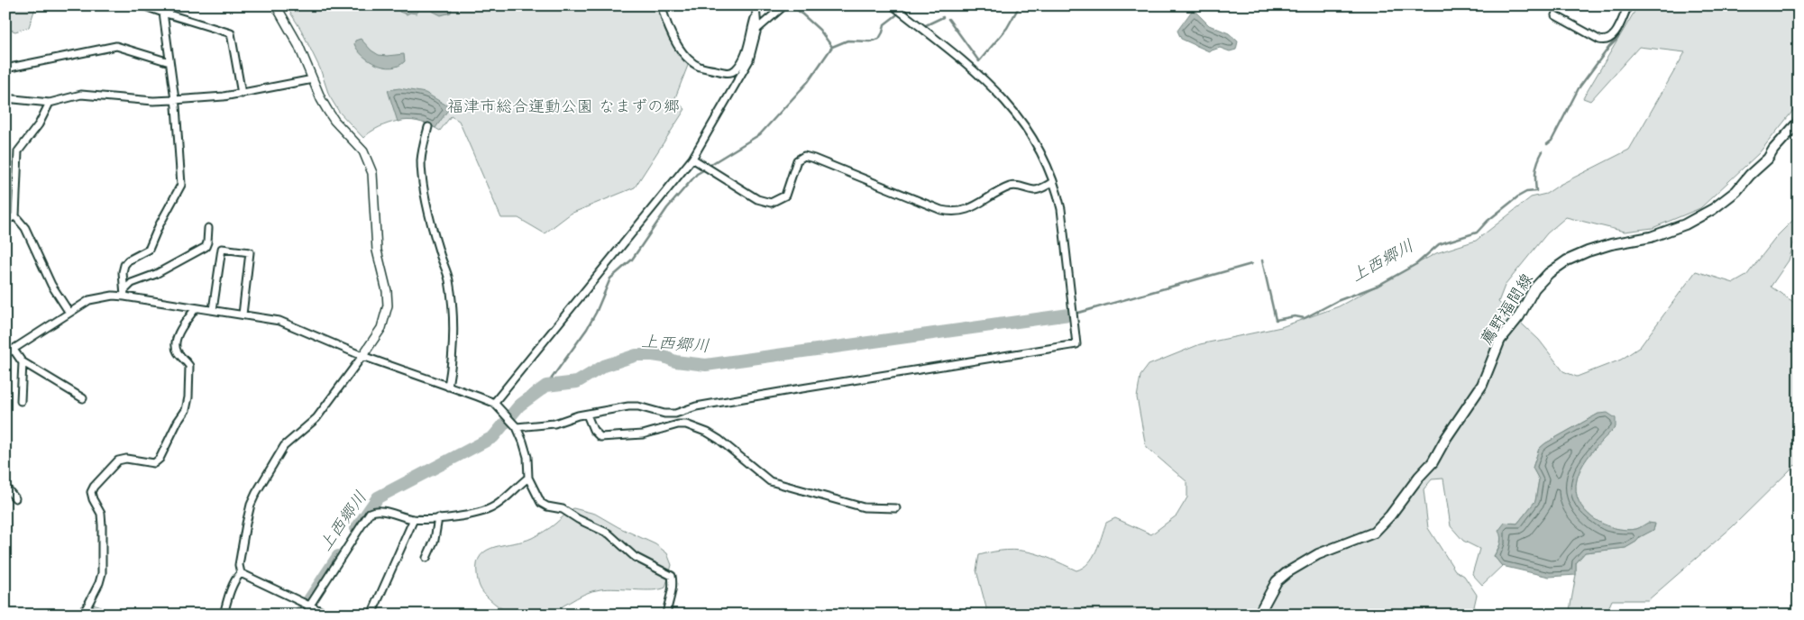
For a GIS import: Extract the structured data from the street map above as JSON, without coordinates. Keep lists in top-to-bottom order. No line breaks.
{"streets":{"main road":["薦野福間線"]},"water":["上西郷川"],"parks":["福津市総合運動公園 なまずの郷"]}
